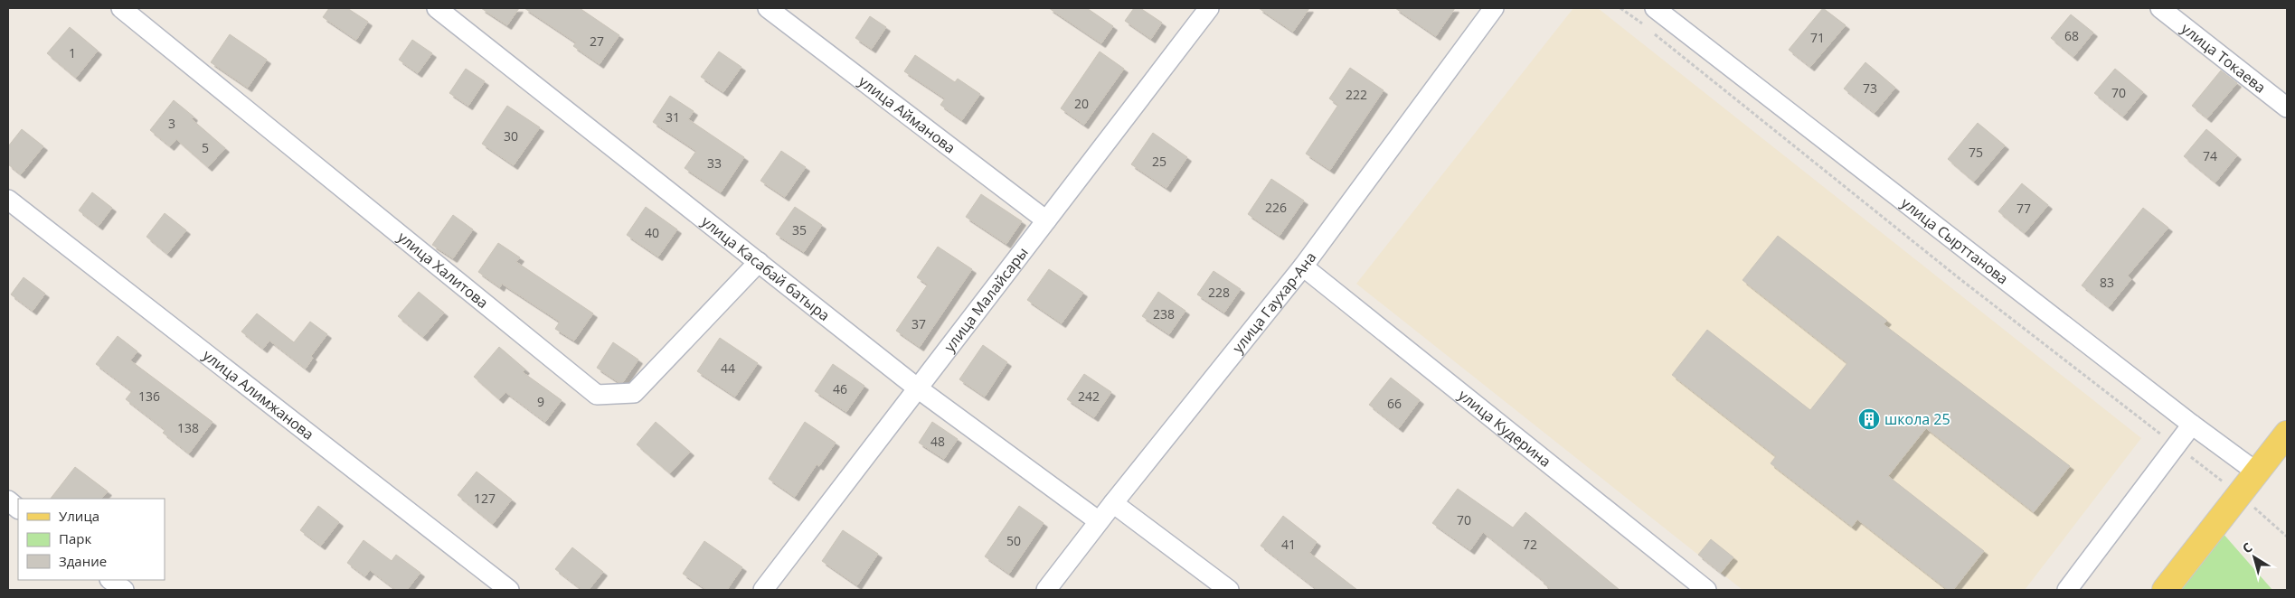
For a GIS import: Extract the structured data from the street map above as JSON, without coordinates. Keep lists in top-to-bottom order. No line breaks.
{"streets":{"street":["улица Токаева","улица Айманова","улица Сырттанова","улица Касабай батыра","улица Халитова","улица Малайсары","улица Гаухар-Ана","улица Алимжанова","улица Кудерина"]},"crossings":[["улица Айманова","улица Малайсары"],["улица Касабай батыра","улица Халитова"],["улица Касабай батыра","улица Малайсары"],["улица Касабай батыра","улица Гаухар-Ана"],["улица Гаухар-Ана","улица Кудерина"]],"places":{"building":["школа 25"]},"house_numbers":["68","71","27","1","73","70","222","20","31","3","30","5","75","74","25","33","226","77","35","40","83","228","238","37","44","46","136","242","9","66","138","48","127","70","50","41","72"],"legend":["Улица","Парк","Здание"],"north":"top left"}
